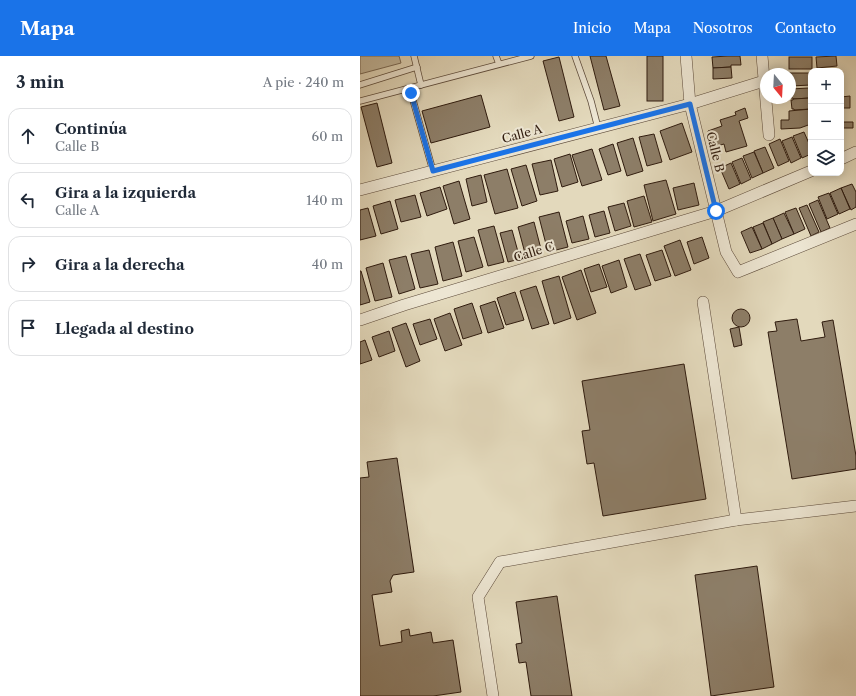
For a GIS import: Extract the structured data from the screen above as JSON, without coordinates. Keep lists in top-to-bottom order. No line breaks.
{"streets":{"street":["Calle A","Calle B","Calle C"]},"crossings":[["Calle A","Calle B"],["Calle B","Calle C"]],"north":"bottom","page":{"header":"Mapa","nav":["Inicio","Mapa","Nosotros","Contacto"],"heading":["3 min","A pie · 240 m"],"map_buttons":["+","−"],"list":[["Continúa","Calle B","60 m"],["Gira a la izquierda","Calle A","140 m"],["Gira a la derecha","40 m"],"Llegada al destino"]}}
